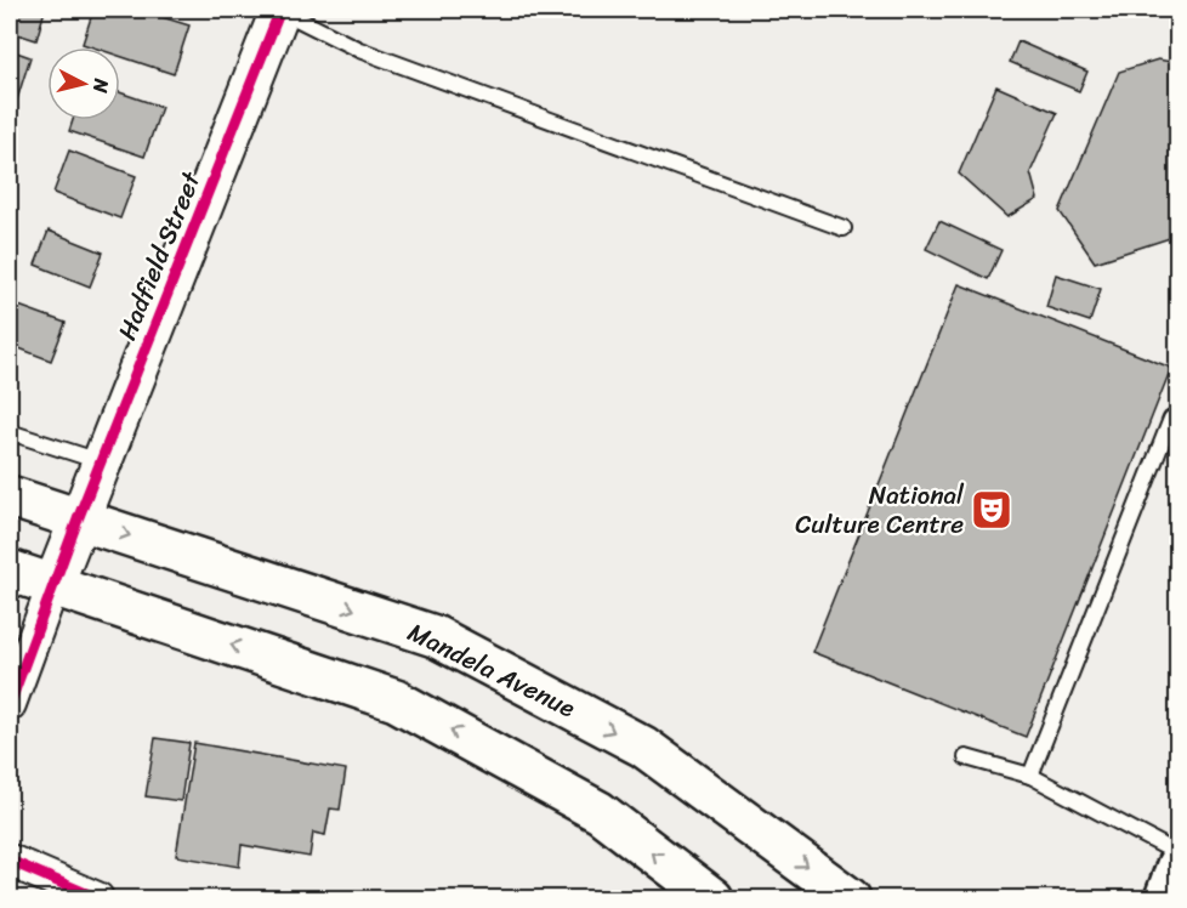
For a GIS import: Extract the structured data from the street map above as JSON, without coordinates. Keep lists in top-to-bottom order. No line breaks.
{"streets":{"main road":["Mandela Avenue"],"street":["Hadfield Street"]},"crossings":[["Hadfield Street","Mandela Avenue"]],"places":{"theatre":["National Culture Centre"]},"north":"right"}
